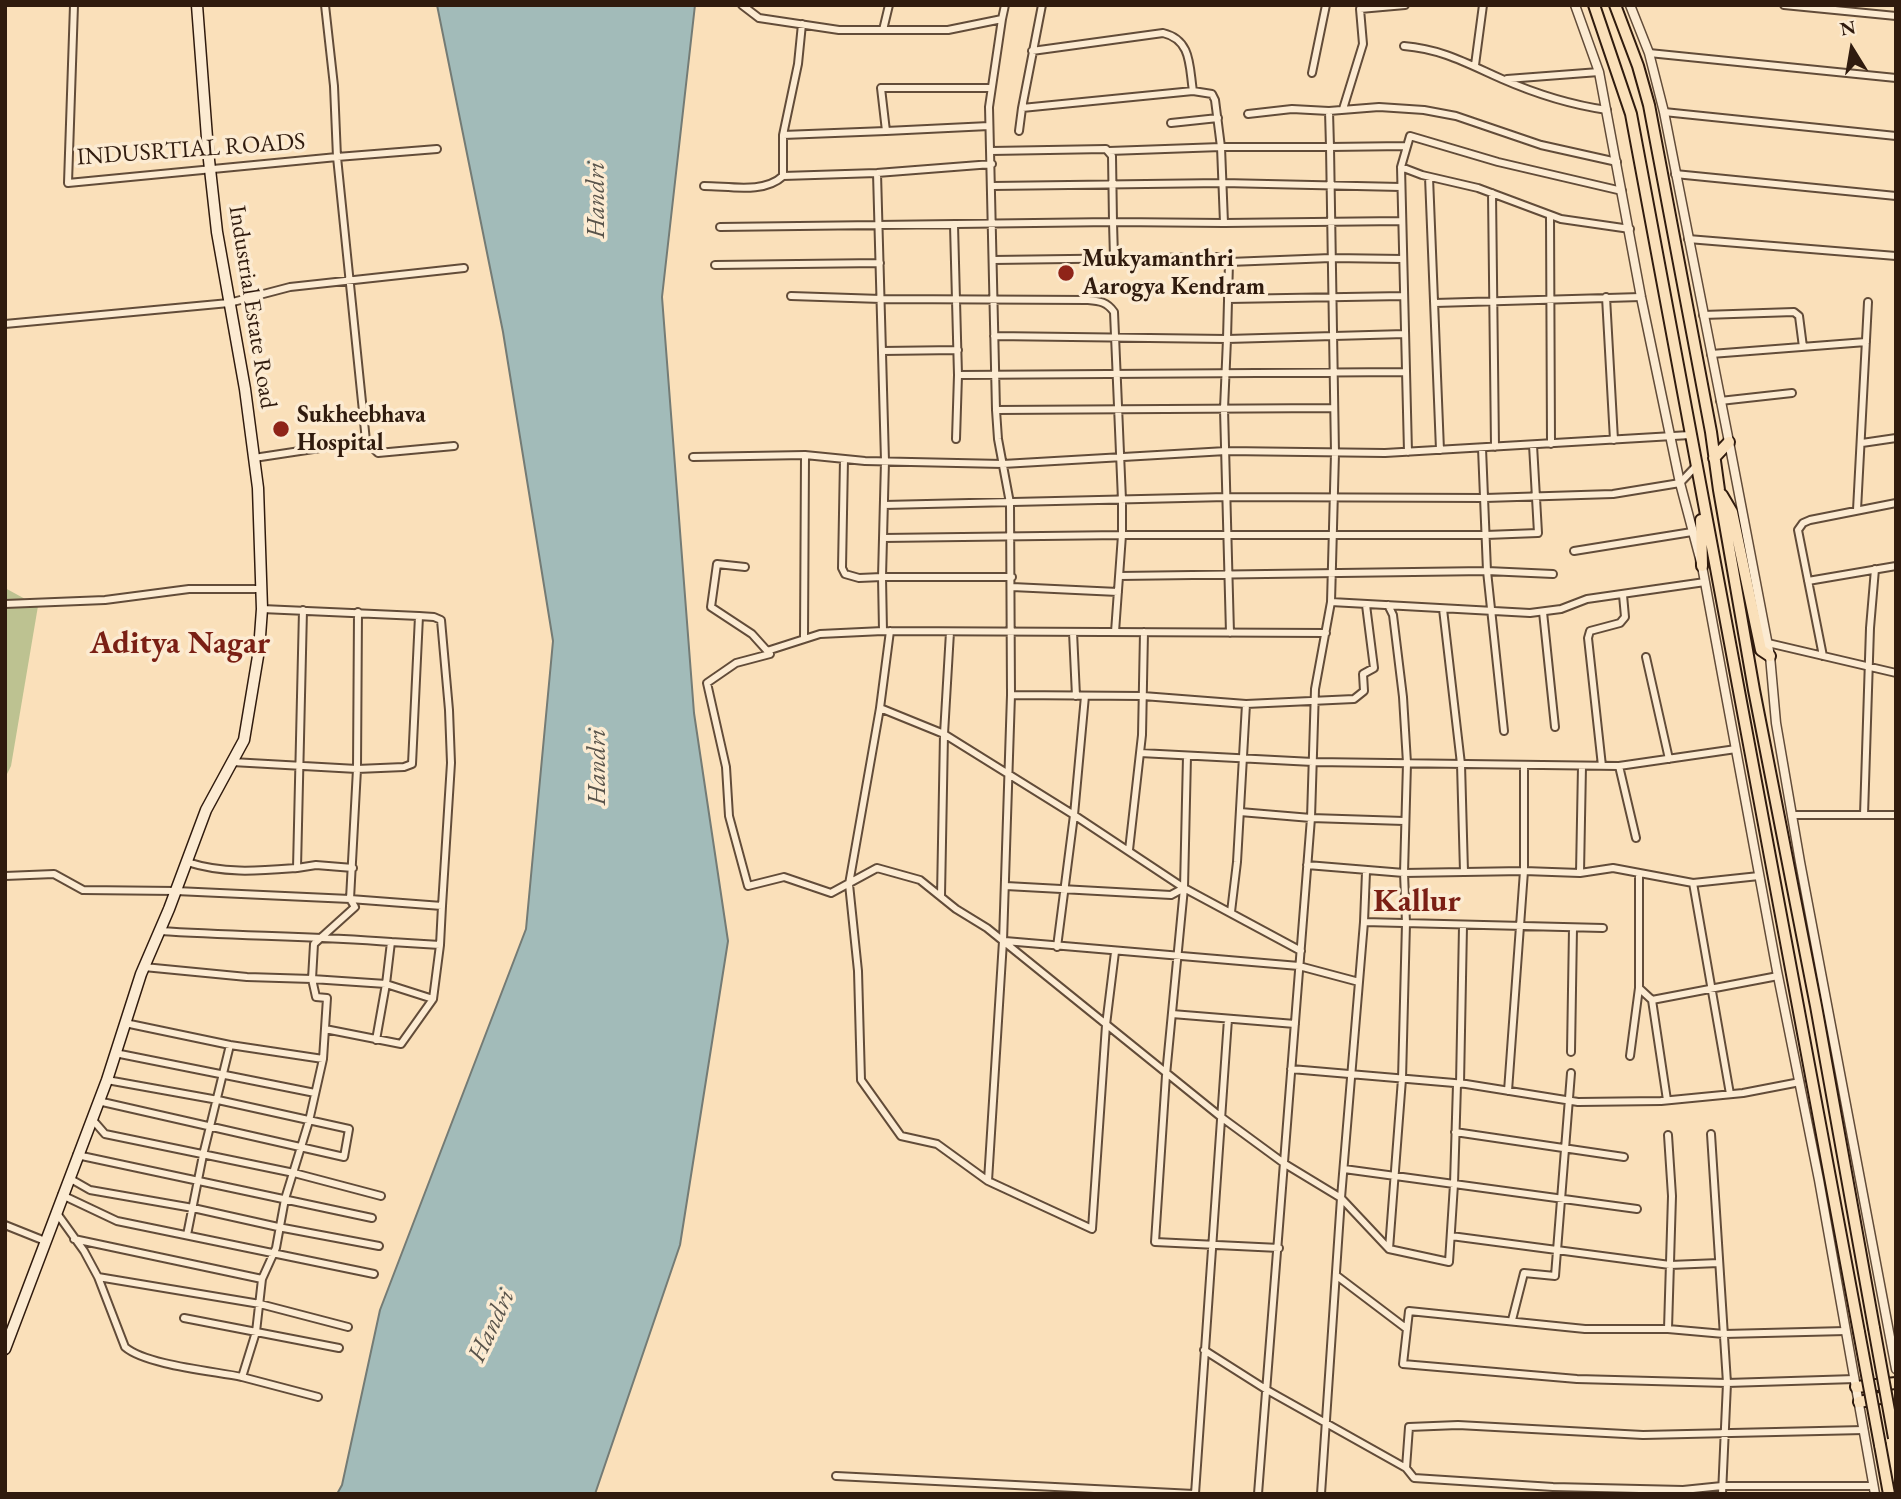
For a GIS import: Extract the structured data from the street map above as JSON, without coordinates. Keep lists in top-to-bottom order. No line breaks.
{"streets":{"main road":["Industrial Estate Road"],"street":["INDUSRTIAL ROADS"]},"crossings":[["INDUSRTIAL ROADS","Industrial Estate Road"]],"districts":["Aditya Nagar","Kallur"],"water":["Handri"],"places":["Mukyamanthri Aarogya Kendram","Sukheebhava Hospital"],"north":"top"}
